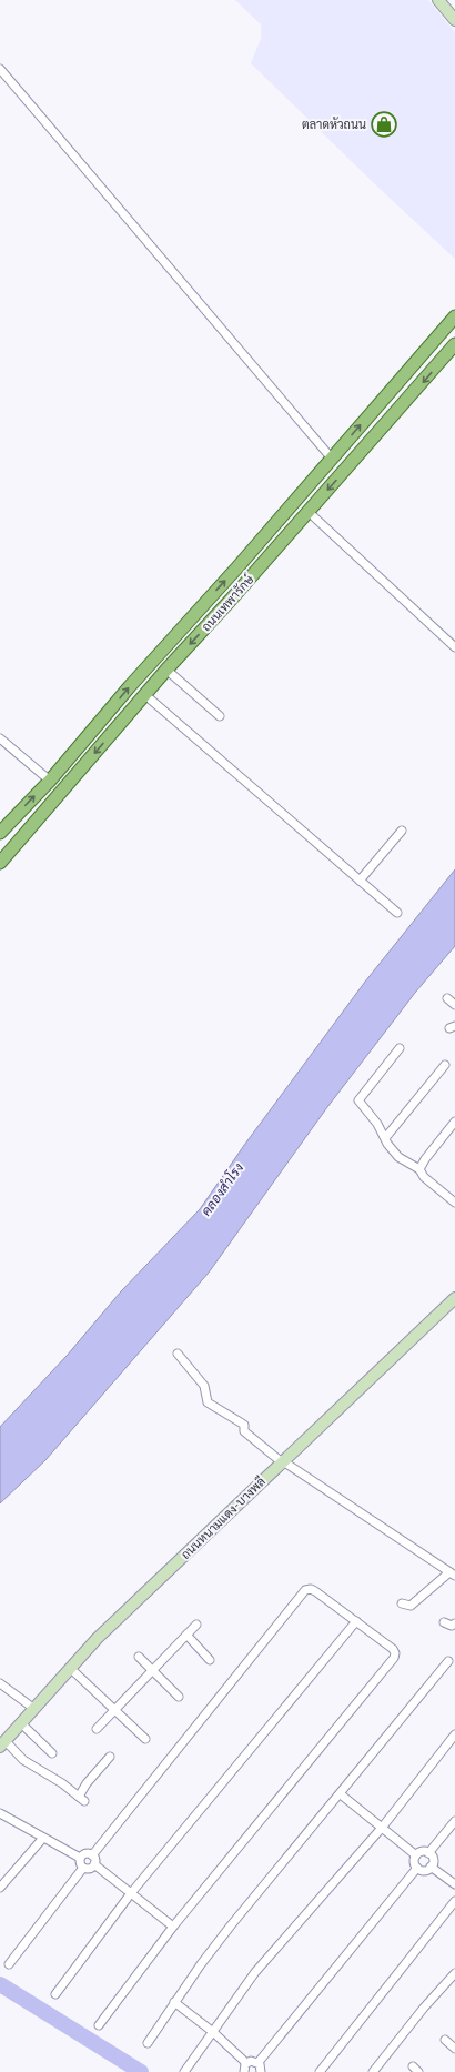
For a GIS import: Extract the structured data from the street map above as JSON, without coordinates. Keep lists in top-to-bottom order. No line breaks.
{"streets":{"main road":["ถนนเทพารักษ์","ถนนหนามแดง-บางพลี"]},"water":["คลองสำโรง"],"places":{"shop":["ตลาดหัวถนน"]}}
